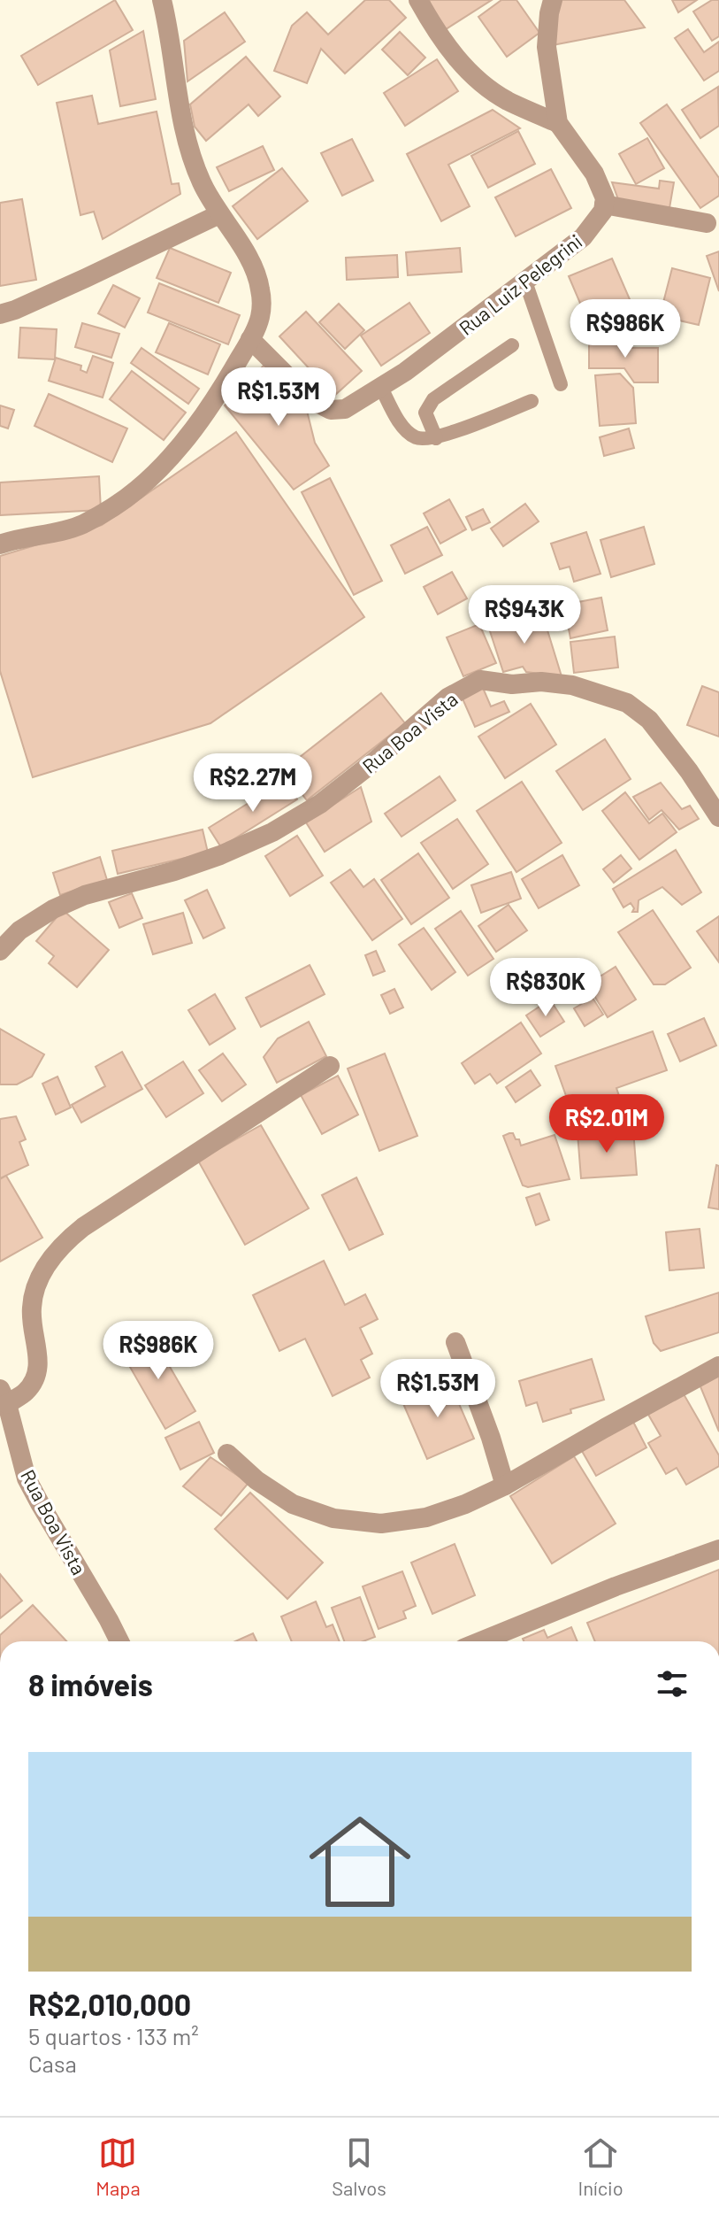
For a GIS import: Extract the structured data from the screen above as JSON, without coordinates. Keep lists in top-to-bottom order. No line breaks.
{"streets":{"street":["Rua Luiz Pelegrini","Rua Boa Vista"]},"page":{"price":["R$986K","R$1.53M","R$943K","R$2.27M","R$830K","R$2.01M","R$986K","R$1.53M"],"heading":"8 imóveis","list":[{"name":"R$2,010,000","note":"5 quartos · 133 m² · Casa"}],"tabs":["Mapa","Salvos","Início"]}}
